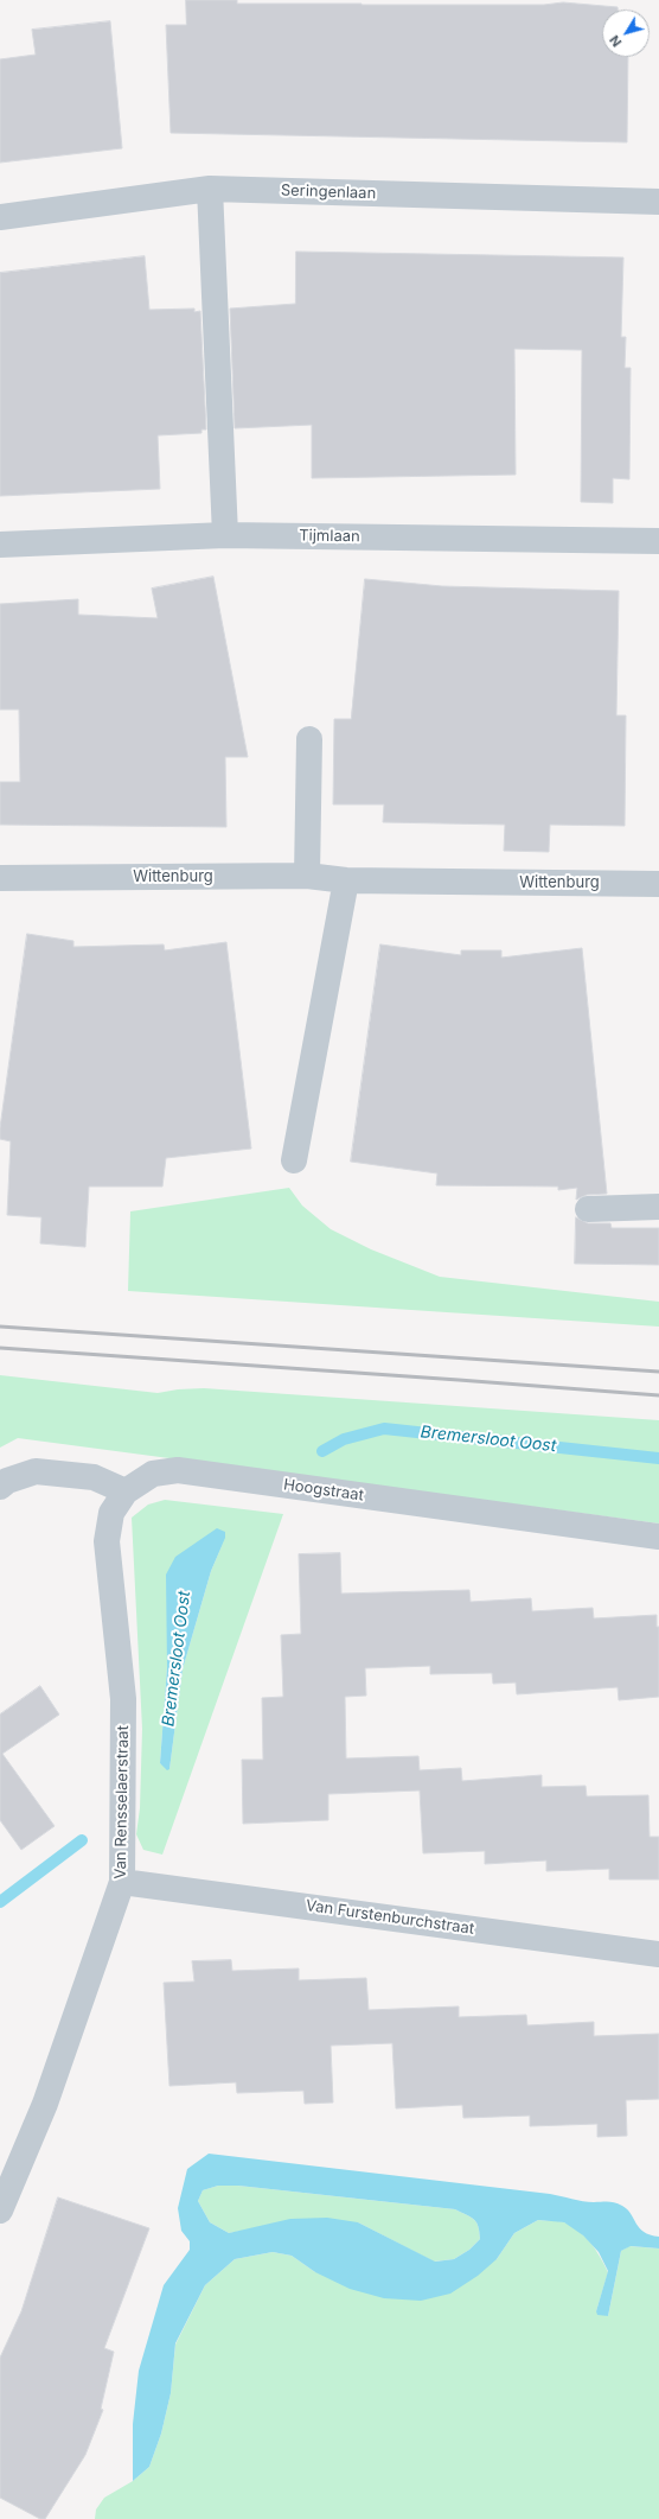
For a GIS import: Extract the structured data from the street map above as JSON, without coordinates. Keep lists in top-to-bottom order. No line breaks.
{"streets":{"street":["Seringenlaan","Tijmlaan","Wittenburg","Hoogstraat","Van Rensselaerstraat","Van Furstenburchstraat"]},"crossings":[["Hoogstraat","Van Rensselaerstraat"],["Van Rensselaerstraat","Van Furstenburchstraat"]],"water":["Bremersloot Oost"],"north":"bottom left"}
